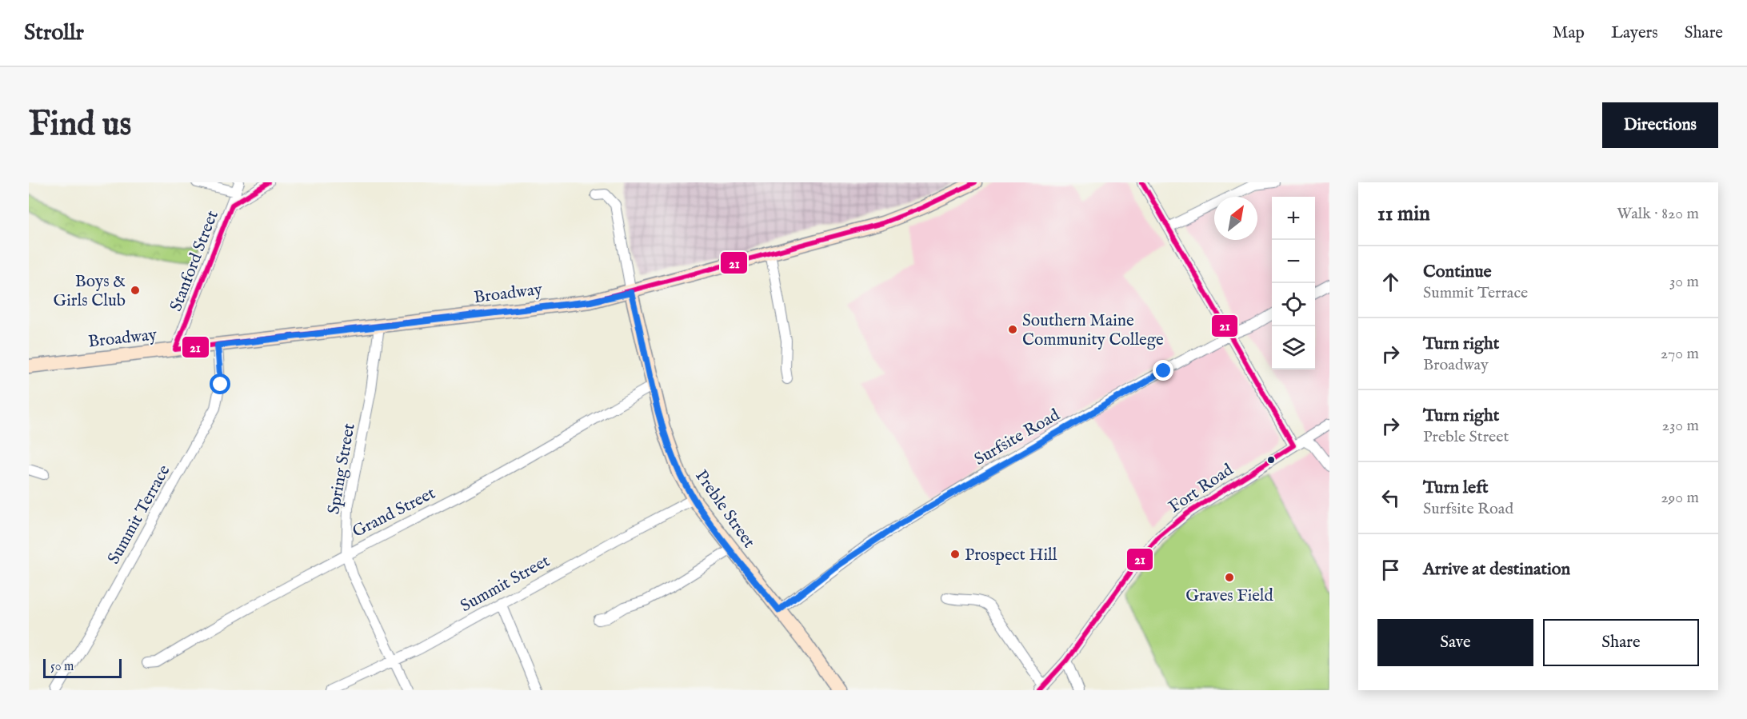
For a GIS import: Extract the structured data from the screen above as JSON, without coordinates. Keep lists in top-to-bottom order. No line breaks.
{"streets":{"street":["Stanford Street","Broadway","Surfsite Road","Spring Street","Fort Road","Preble Street","Grand Street","Summit Terrace","Summit Street"]},"crossings":[["Stanford Street","Broadway"],["Broadway","Spring Street"],["Broadway","Preble Street"],["Broadway","Summit Terrace"],["Surfsite Road","Preble Street"],["Spring Street","Grand Street"],["Spring Street","Summit Street"],["Preble Street","Grand Street"],["Preble Street","Summit Street"]],"places":["Boys & Girls Club","Southern Maine Community College","Prospect Hill","Graves Field"],"lines":["transit line 21"],"scale_bar":"50 m","north":"top right","page":{"header":"Strollr","nav":["Map","Layers","Share"],"buttons":["Directions",["Save","Share"]],"title":"Find us","heading":["11 min","Walk · 820 m"],"map_buttons":["+","−"],"list":[["Continue","Summit Terrace","30 m"],["Turn right","Broadway","270 m"],["Turn right","Preble Street","230 m"],["Turn left","Surfsite Road","290 m"],"Arrive at destination"],"scale":"50 m"}}
